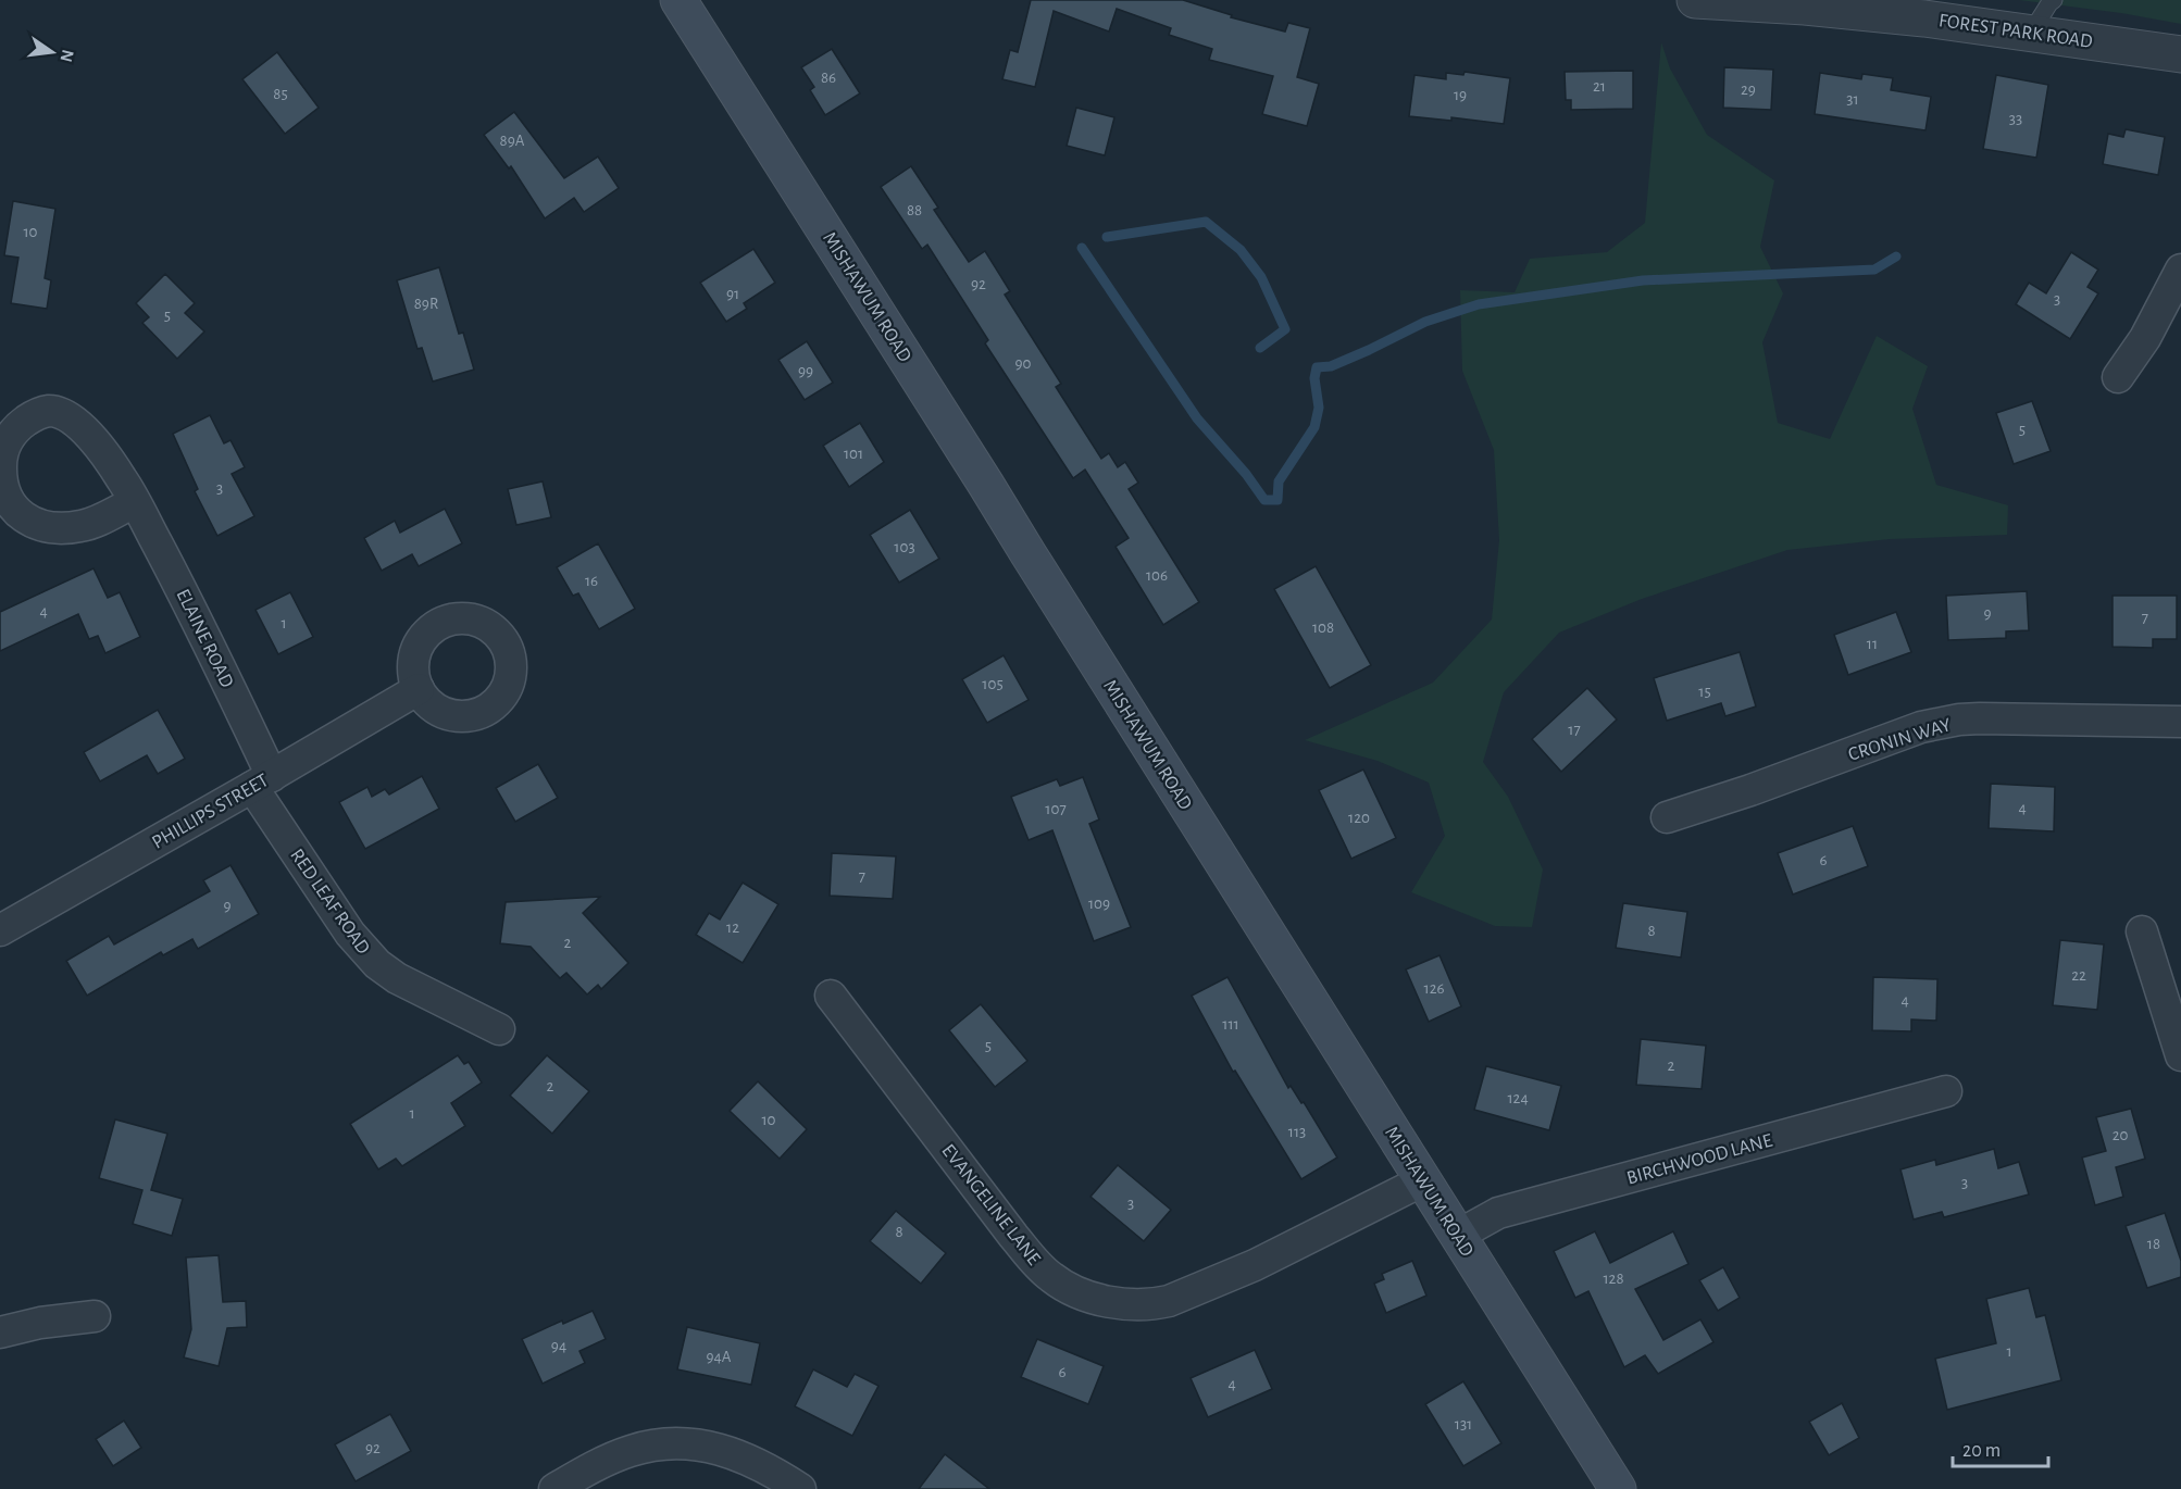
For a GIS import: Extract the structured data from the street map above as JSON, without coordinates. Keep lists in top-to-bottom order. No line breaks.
{"streets":{"main road":["MISHAWUM ROAD"],"street":["FOREST PARK ROAD","ELAINE ROAD","CRONIN WAY","PHILLIPS STREET","RED LEAF ROAD","BIRCHWOOD LANE","EVANGELINE LANE"]},"crossings":[["MISHAWUM ROAD","BIRCHWOOD LANE"],["MISHAWUM ROAD","EVANGELINE LANE"],["ELAINE ROAD","PHILLIPS STREET"],["ELAINE ROAD","RED LEAF ROAD"],["PHILLIPS STREET","RED LEAF ROAD"]],"house_numbers":["86","21","29","85","19","31","33","89A","88","10","92","91","3","89R","5","90","99","5","101","3","103","106","16","4","9","7","1","108","11","105","15","17","4","107","120","6","7","109","9","12","8","2","22","126","4","111","5","2","2","124","1","10","113","20","3","3","8","18","128","94","1","94A","6","4","131","92"],"scale_bar":"20 m","north":"right"}
